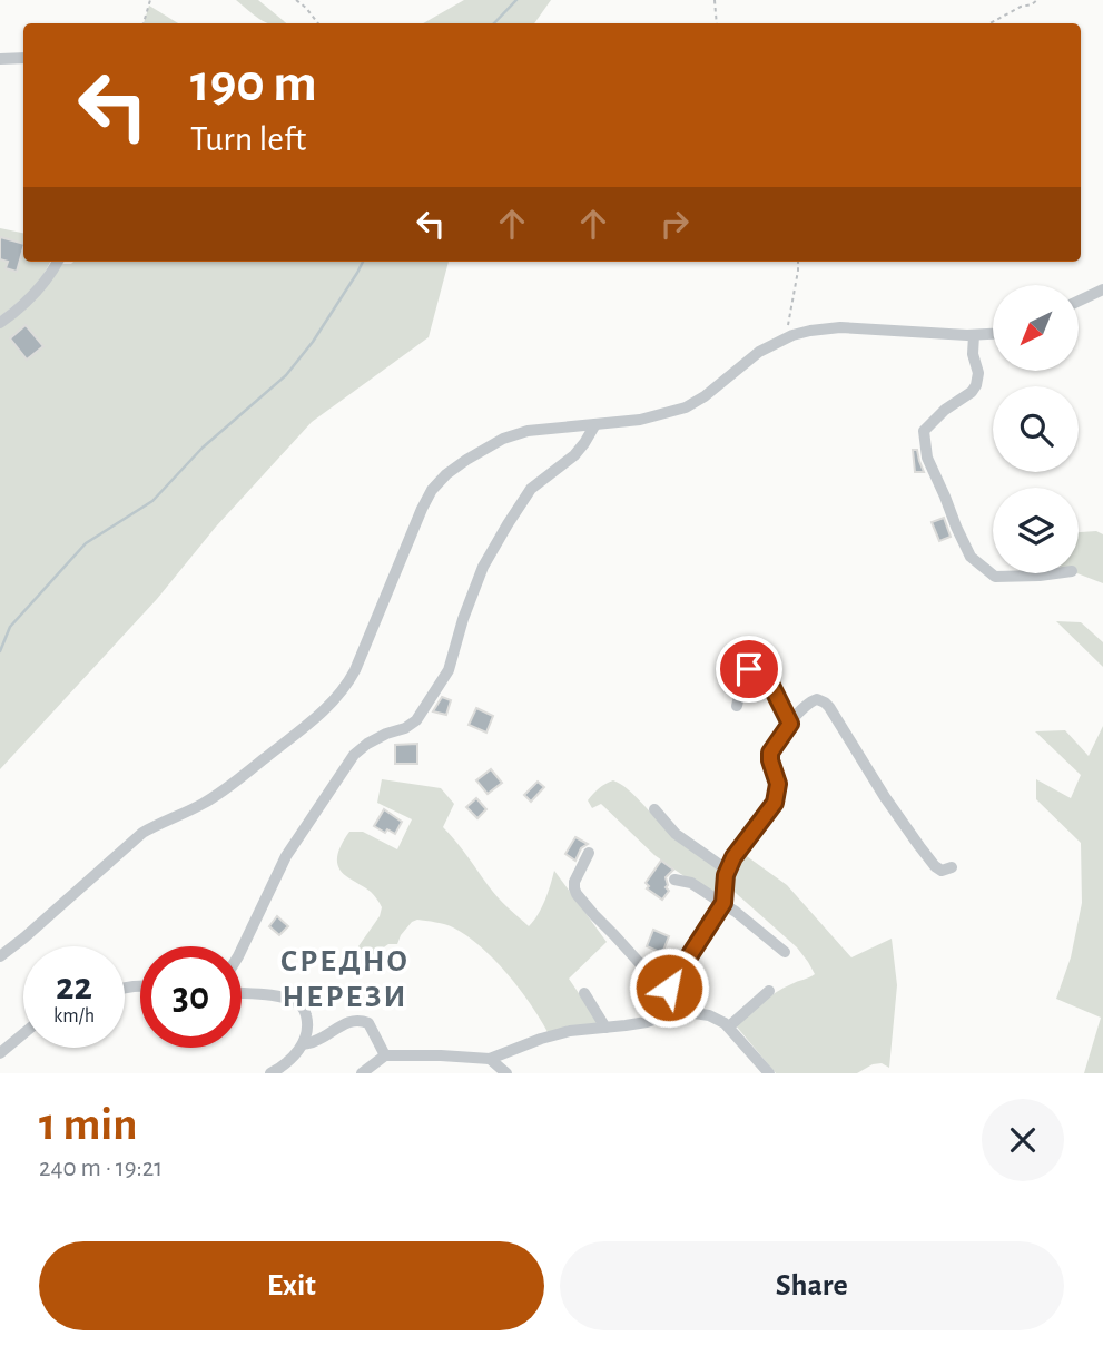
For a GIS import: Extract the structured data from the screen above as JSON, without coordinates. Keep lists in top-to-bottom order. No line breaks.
{"districts":["СРЕДНО НЕРЕЗИ"],"north":"bottom left","page":{"turn":["190 m","Turn left"],"speed":"22 km/h","limit":"30","heading":["1 min","240 m · 19:21"],"buttons":["Exit","Share"]}}
